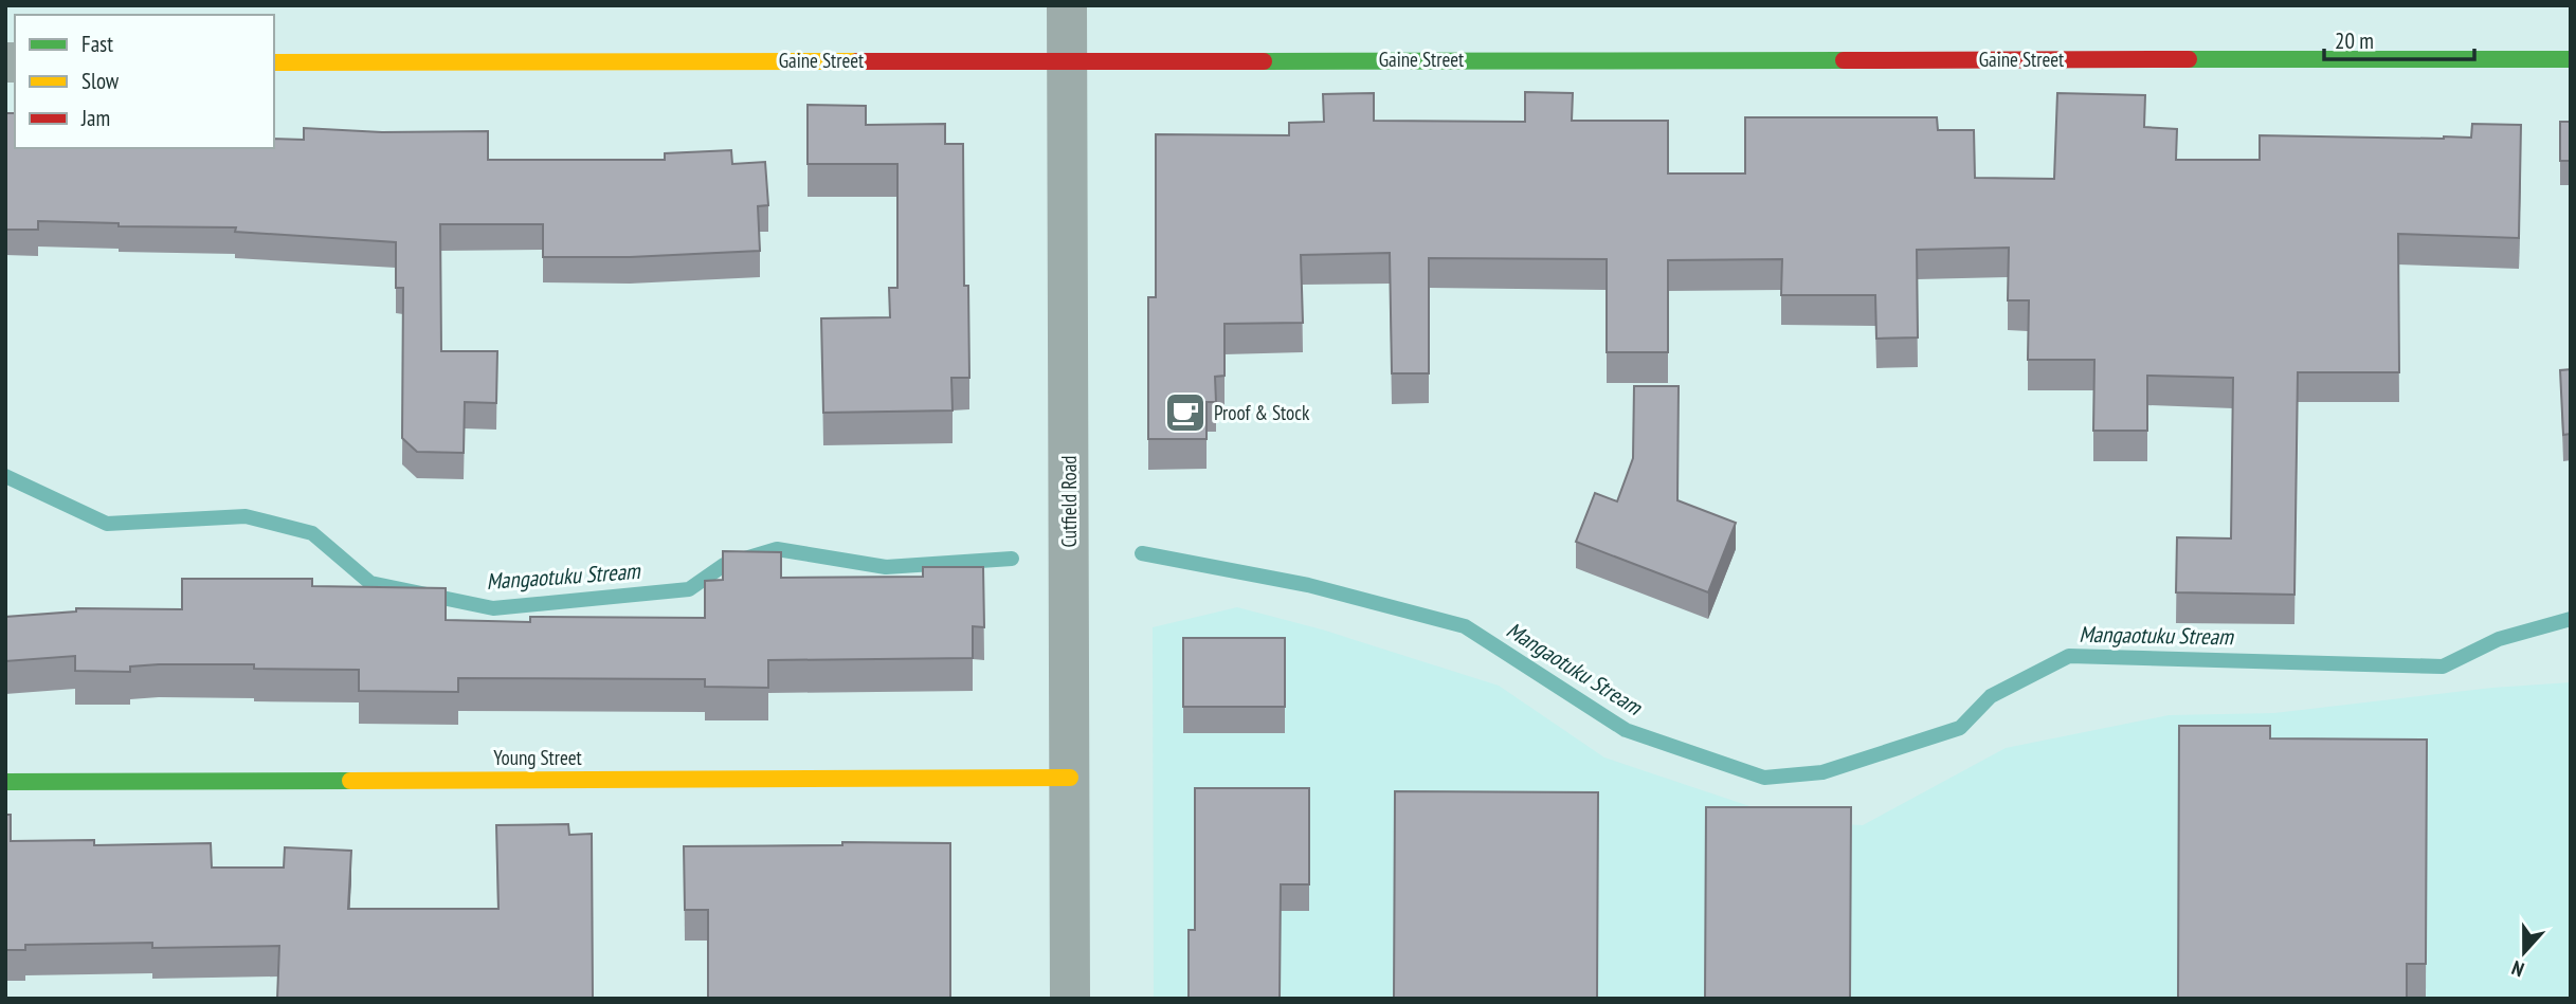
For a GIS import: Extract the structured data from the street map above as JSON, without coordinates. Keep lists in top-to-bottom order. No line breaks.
{"streets":{"street":["Gaine Street","Cutfield Road","Young Street"]},"crossings":[["Gaine Street","Cutfield Road"],["Cutfield Road","Young Street"]],"water":["Mangaotuku Stream"],"places":{"cafe":["Proof & Stock"]},"legend":["Fast","Slow","Jam"],"scale_bar":"20 m","north":"bottom"}
